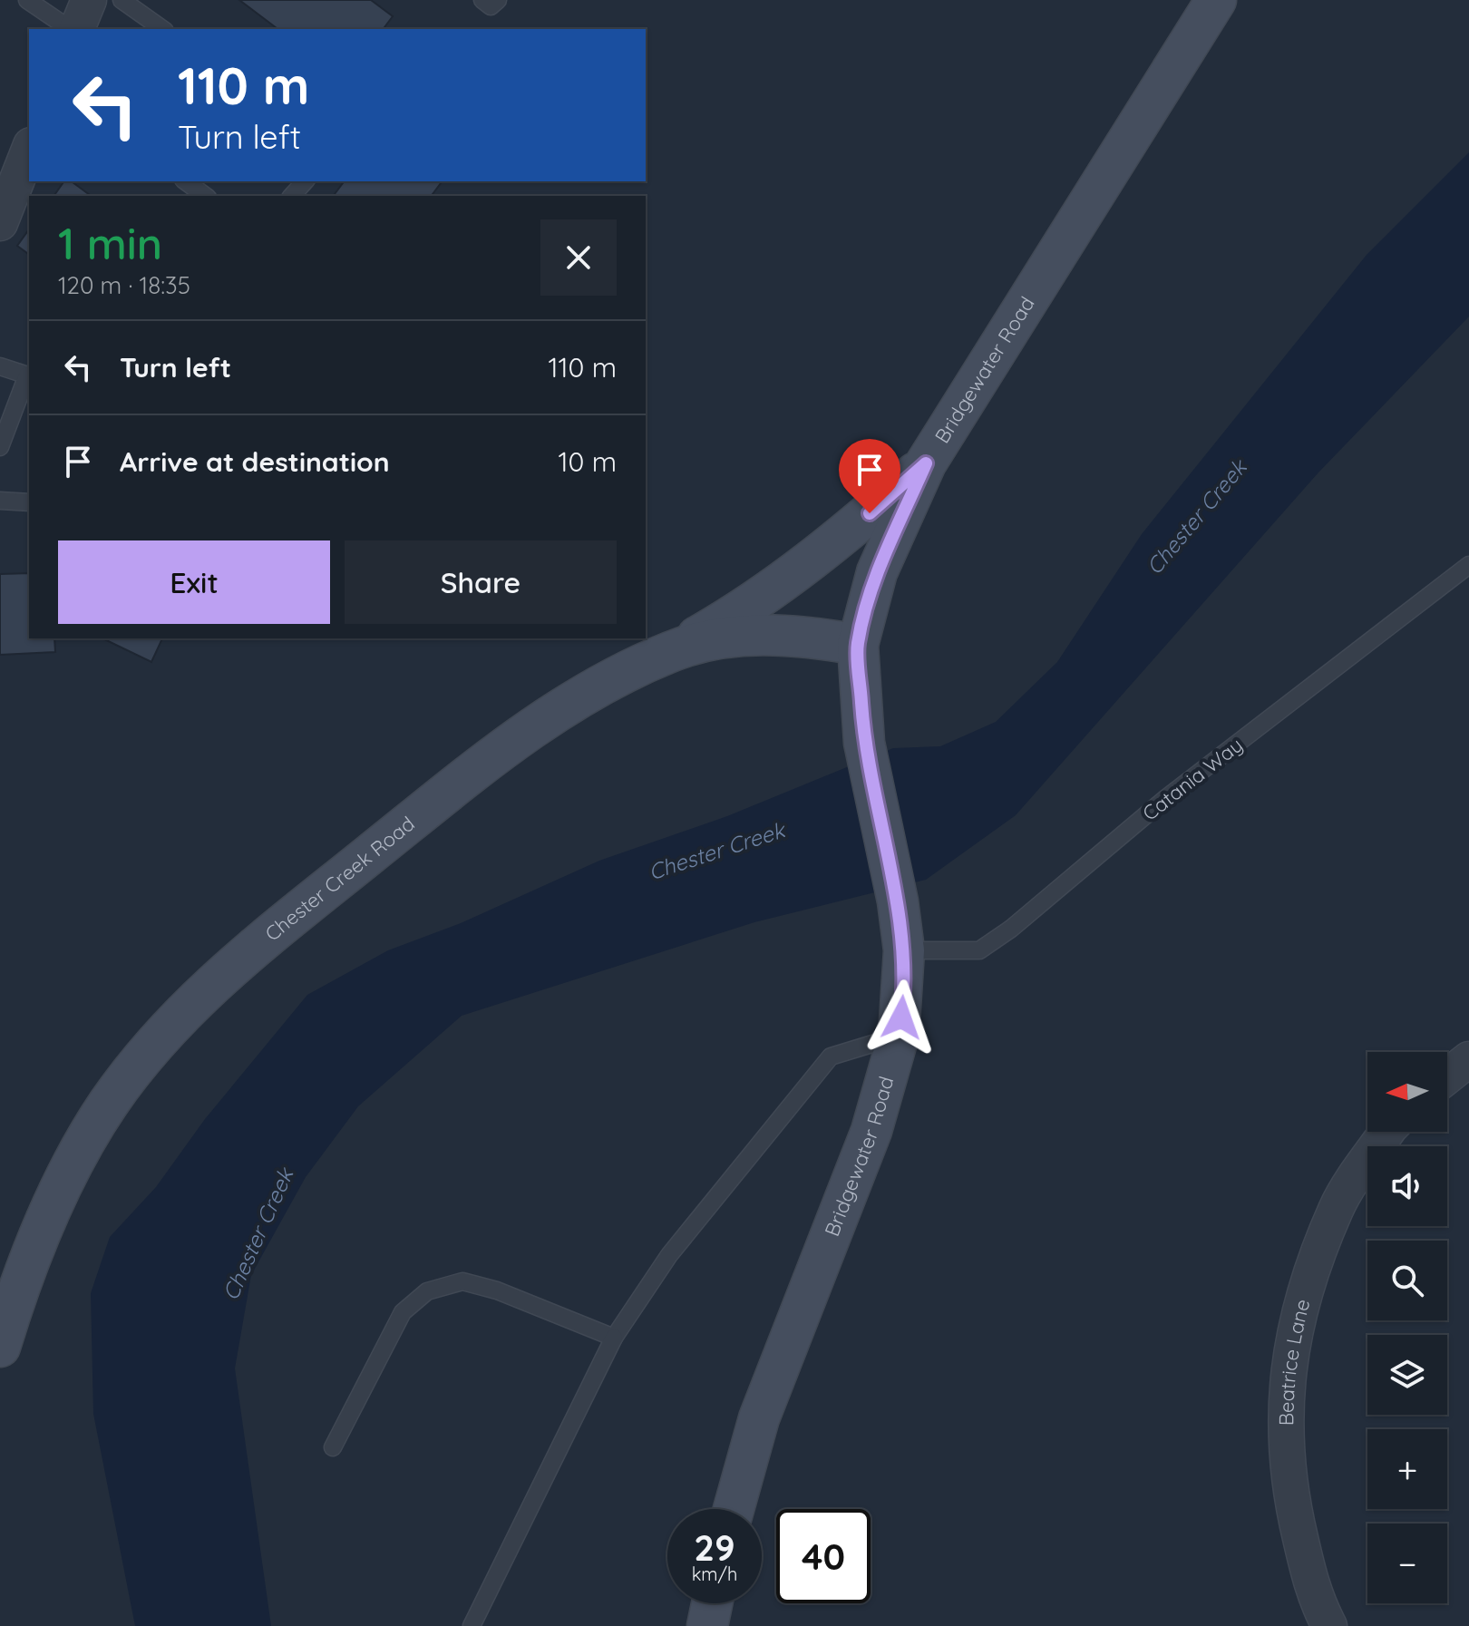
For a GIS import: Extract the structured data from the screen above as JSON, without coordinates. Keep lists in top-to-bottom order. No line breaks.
{"streets":{"street":["Bridgewater Road","Chester Creek Road","Beatrice Lane"],"lane":["Catania Way"]},"crossings":[["Bridgewater Road","Catania Way"],["Bridgewater Road","Chester Creek Road"]],"water":["Chester Creek"],"north":"left","page":{"turn":["110 m","Turn left"],"heading":["1 min","120 m · 18:35"],"list":[{"name":"Turn left","value":"110 m"},{"name":"Arrive at destination","value":"10 m"}],"buttons":["Exit","Share"],"map_buttons":["+","−"],"speed":"29 km/h","limit":"40"}}
